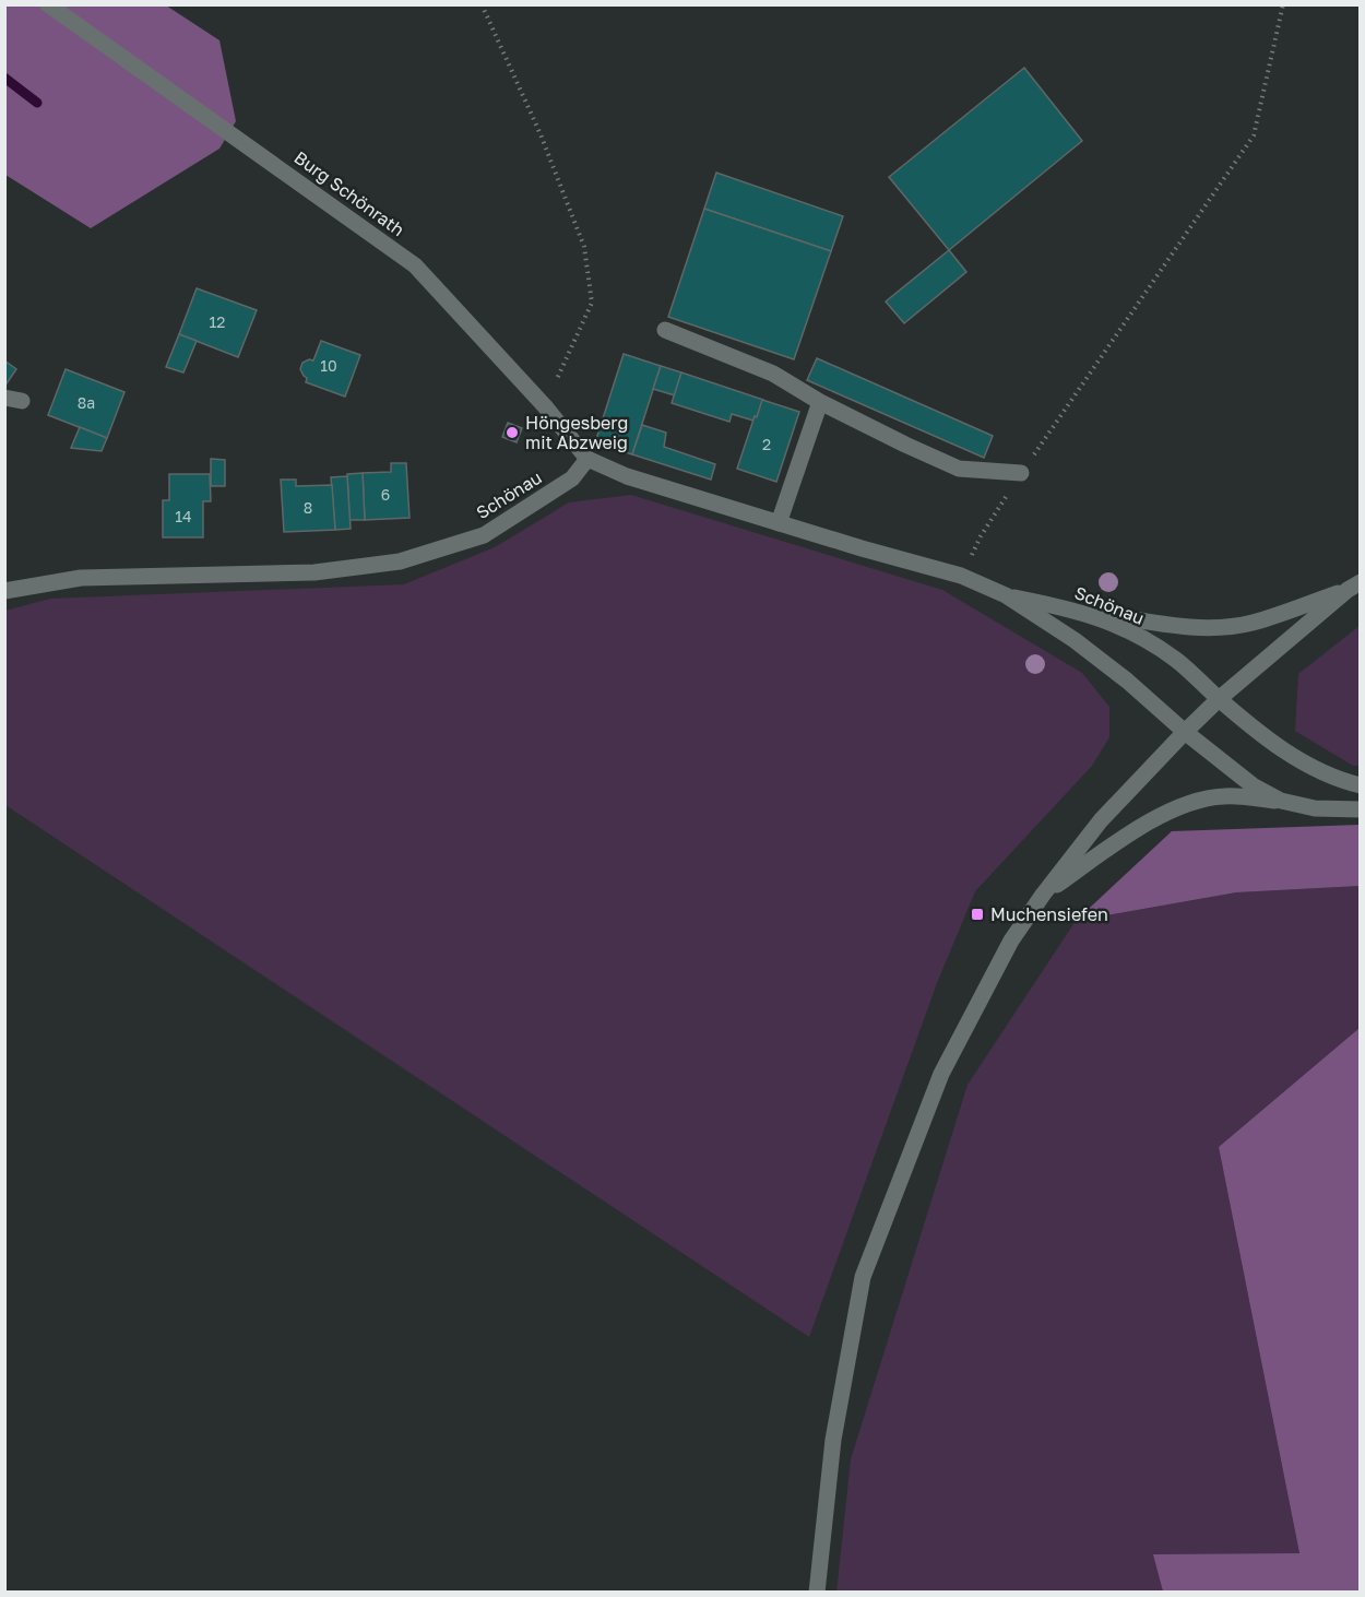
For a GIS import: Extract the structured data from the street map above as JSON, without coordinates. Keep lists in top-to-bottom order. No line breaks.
{"streets":{"street":["Burg Schönrath","Schönau"]},"crossings":[["Burg Schönrath","Schönau"]],"places":{"other":["Höngesberg mit Abzweig"],"transit":["Muchensiefen"]},"house_numbers":["12","10","8a","2","6","8","14"]}
